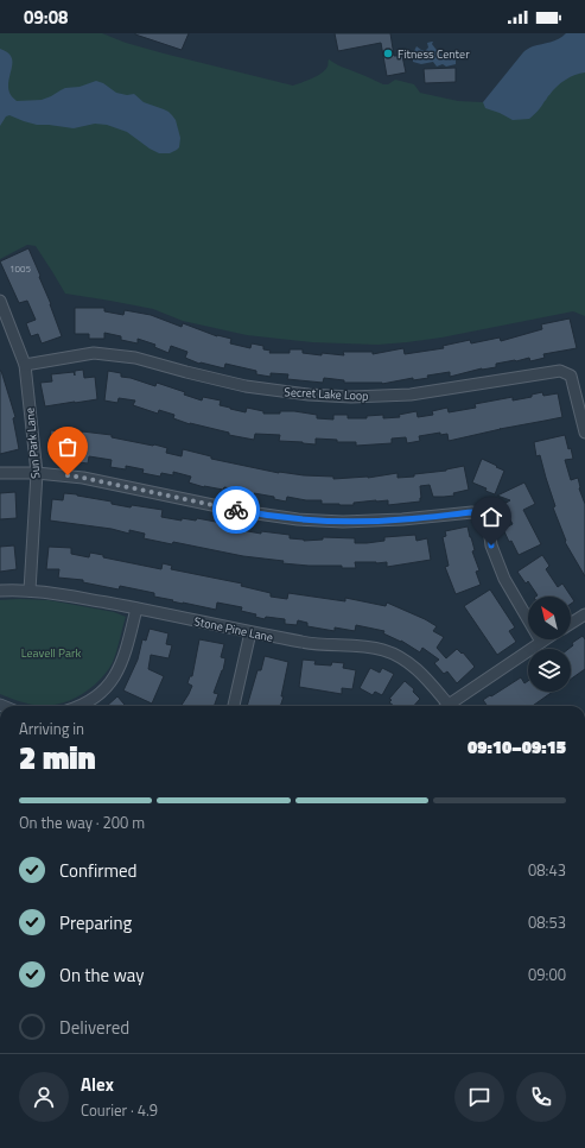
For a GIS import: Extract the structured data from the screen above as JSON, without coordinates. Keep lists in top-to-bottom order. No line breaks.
{"streets":{"street":["Secret Lake Loop","Sun Park Lane","Stone Pine Lane"]},"crossings":[["Secret Lake Loop","Sun Park Lane"],["Sun Park Lane","Stone Pine Lane"]],"parks":["Leavell Park"],"places":["Fitness Center"],"house_numbers":["1005"],"north":"top left","page":{"status":"09:08","heading":["2 min","Arriving in","09:10–09:15"],"panel":["Alex","Courier · 4.9"],"bar":"On the way · 200 m","list":[["Confirmed","08:43"],["Preparing","08:53"],["On the way","09:00"],"Delivered"]}}
